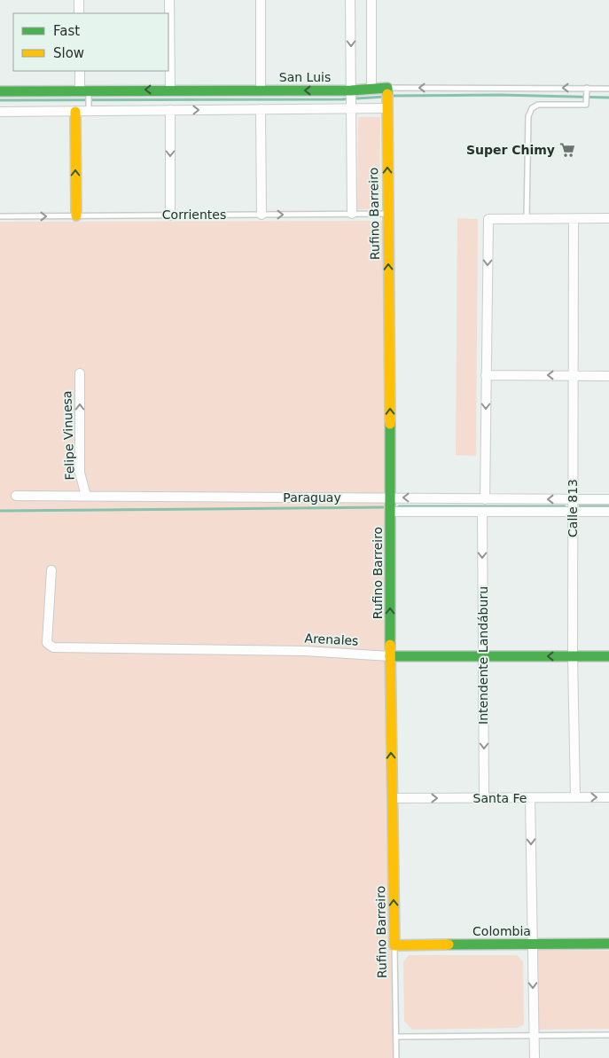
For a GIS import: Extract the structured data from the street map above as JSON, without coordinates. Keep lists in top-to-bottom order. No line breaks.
{"streets":{"street":["San Luis","Rufino Barreiro","Felipe Vinuesa","Paraguay","Calle 813","Arenales","Intendente Landáburu","Santa Fe","Colombia"],"lane":["Corrientes"]},"crossings":[["San Luis","Rufino Barreiro"],["Rufino Barreiro","Corrientes"],["Rufino Barreiro","Paraguay"],["Rufino Barreiro","Arenales"],["Rufino Barreiro","Santa Fe"],["Rufino Barreiro","Colombia"],["Felipe Vinuesa","Paraguay"],["Paraguay","Calle 813"],["Calle 813","Arenales"],["Calle 813","Santa Fe"],["Arenales","Intendente Landáburu"],["Intendente Landáburu","Santa Fe"]],"one_way":["Rufino Barreiro","Corrientes","Felipe Vinuesa","Intendente Landáburu","Santa Fe"],"places":{"supermarket":["Super Chimy"]},"legend":["Fast","Slow"]}
